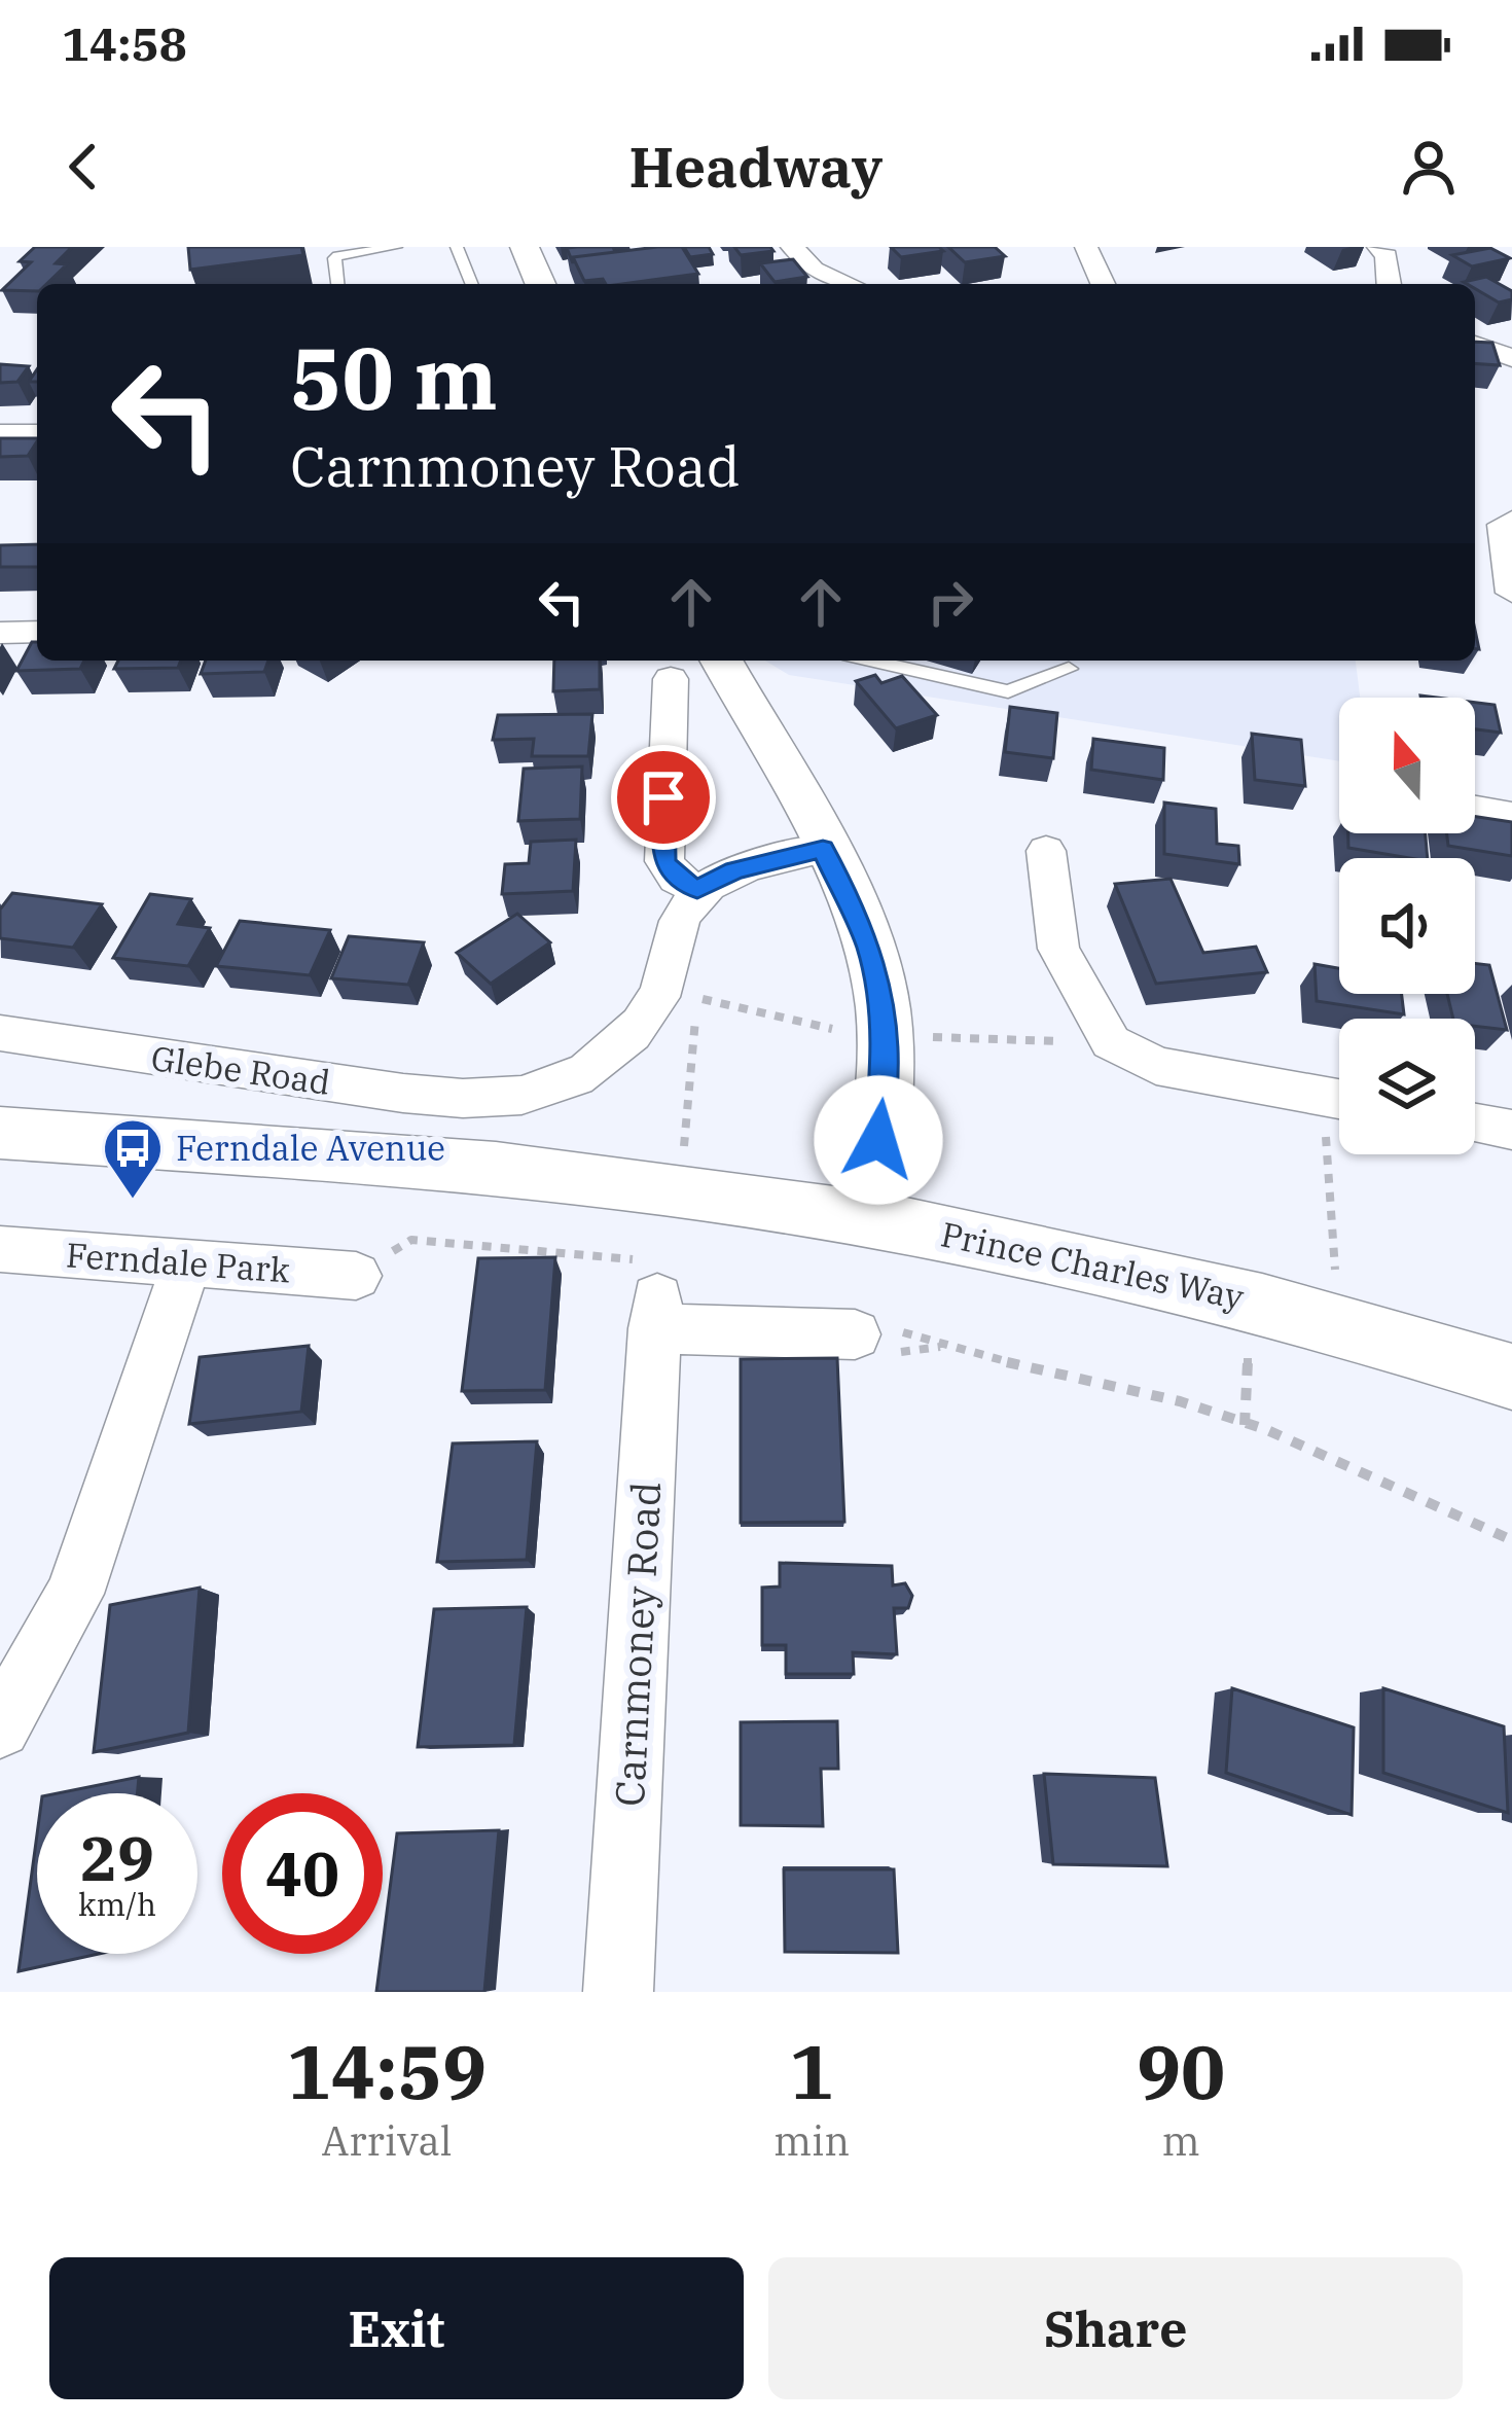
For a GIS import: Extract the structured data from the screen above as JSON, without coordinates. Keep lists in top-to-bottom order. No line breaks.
{"streets":{"street":["Glebe Road","Ferndale Park","Prince Charles Way","Carnmoney Road"]},"places":{"bus stop":["Ferndale Avenue"]},"north":"top","page":{"status":"14:58","header":"Headway","turn":["50 m","Carnmoney Road"],"speed":"29 km/h","limit":"40","eta":["14:59","Arrival","1","min","90","m"],"buttons":["Exit","Share"]}}
